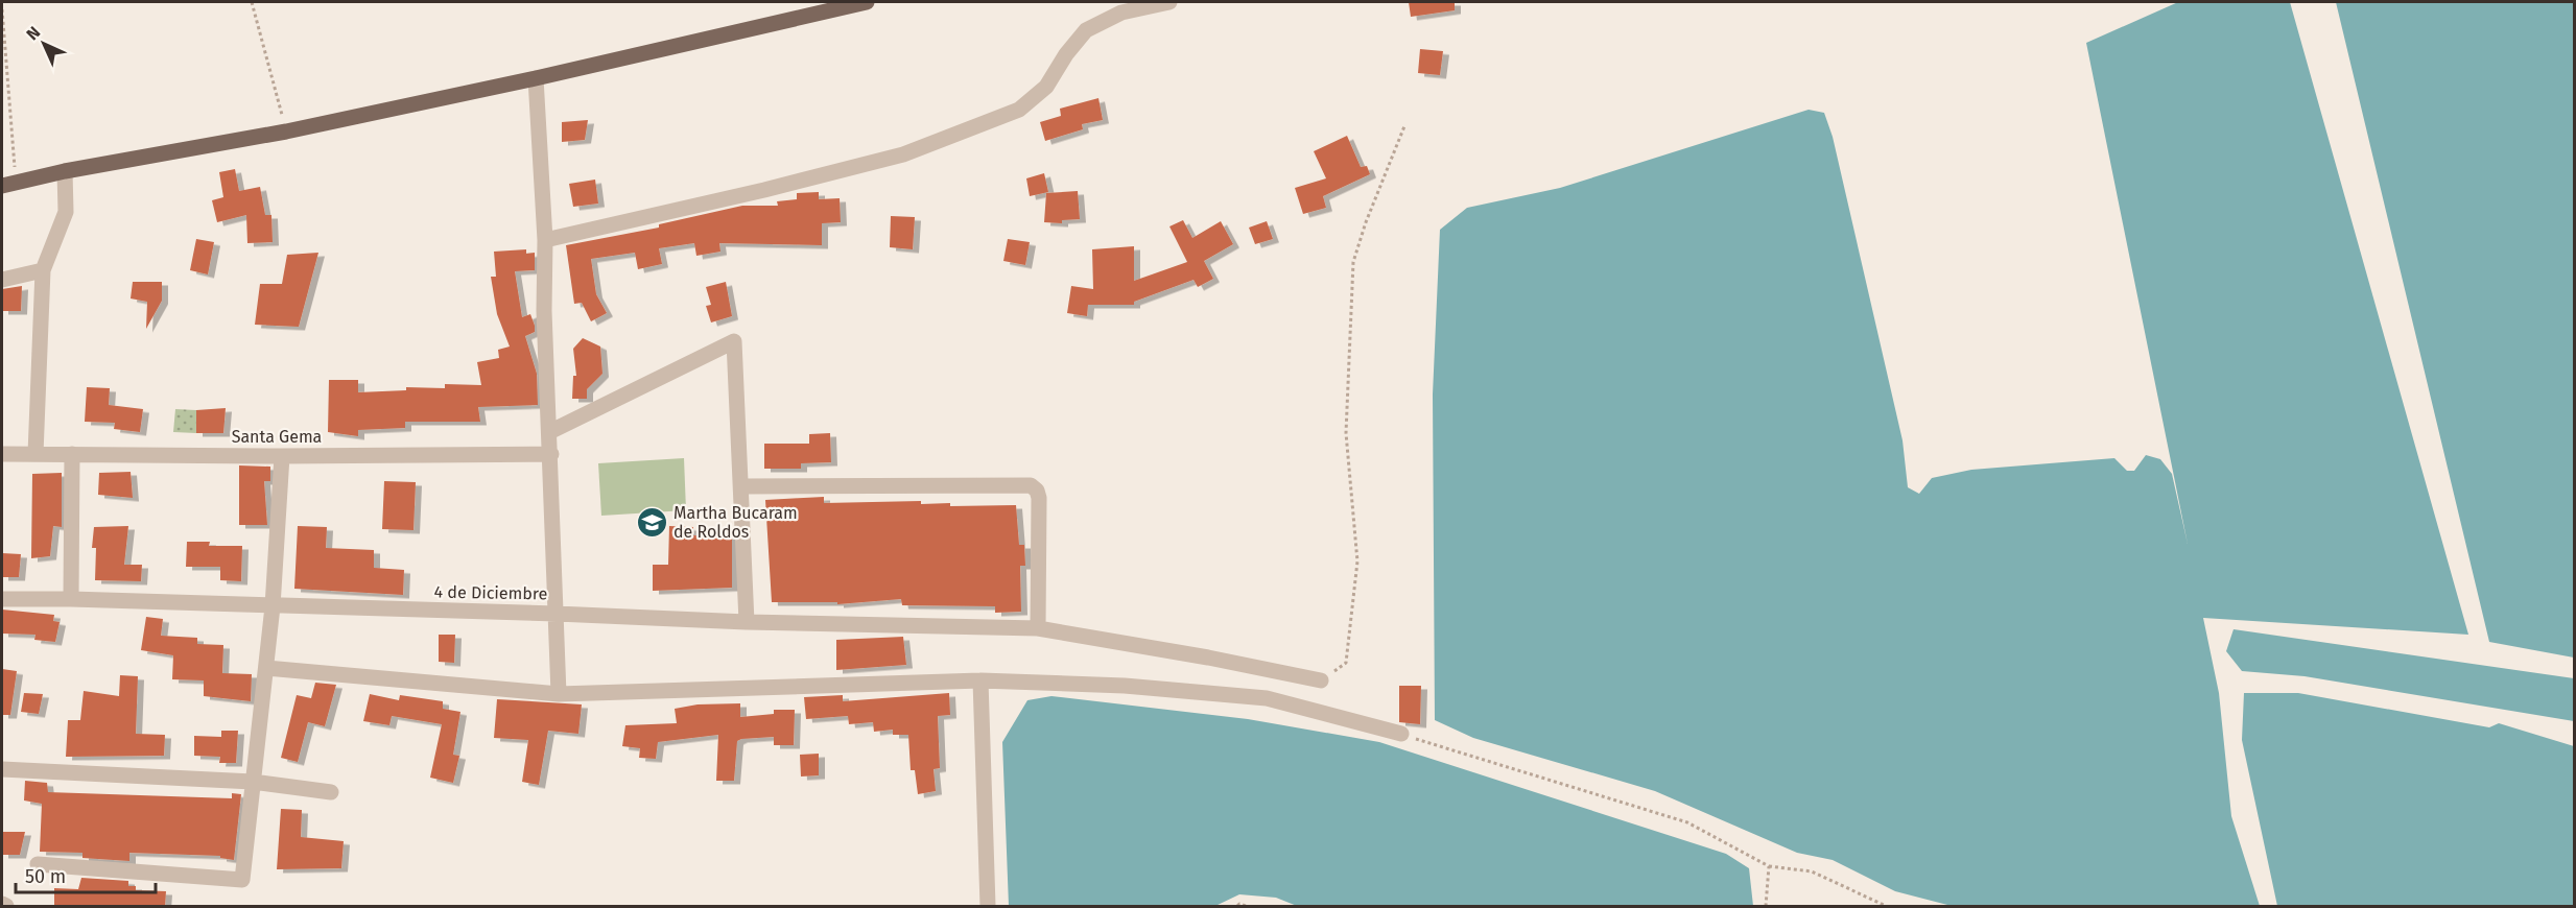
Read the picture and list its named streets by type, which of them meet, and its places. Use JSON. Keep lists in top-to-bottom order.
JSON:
{
  "streets": {
    "street": ["Santa Gema", "4 de Diciembre"]
  },
  "crossings": [
    ["Santa Gema", "4 de Diciembre"]
  ],
  "places": {
    "school or university": ["Martha Bucaram de Roldos"]
  },
  "scale_bar": "50 m",
  "north": "top left"
}
